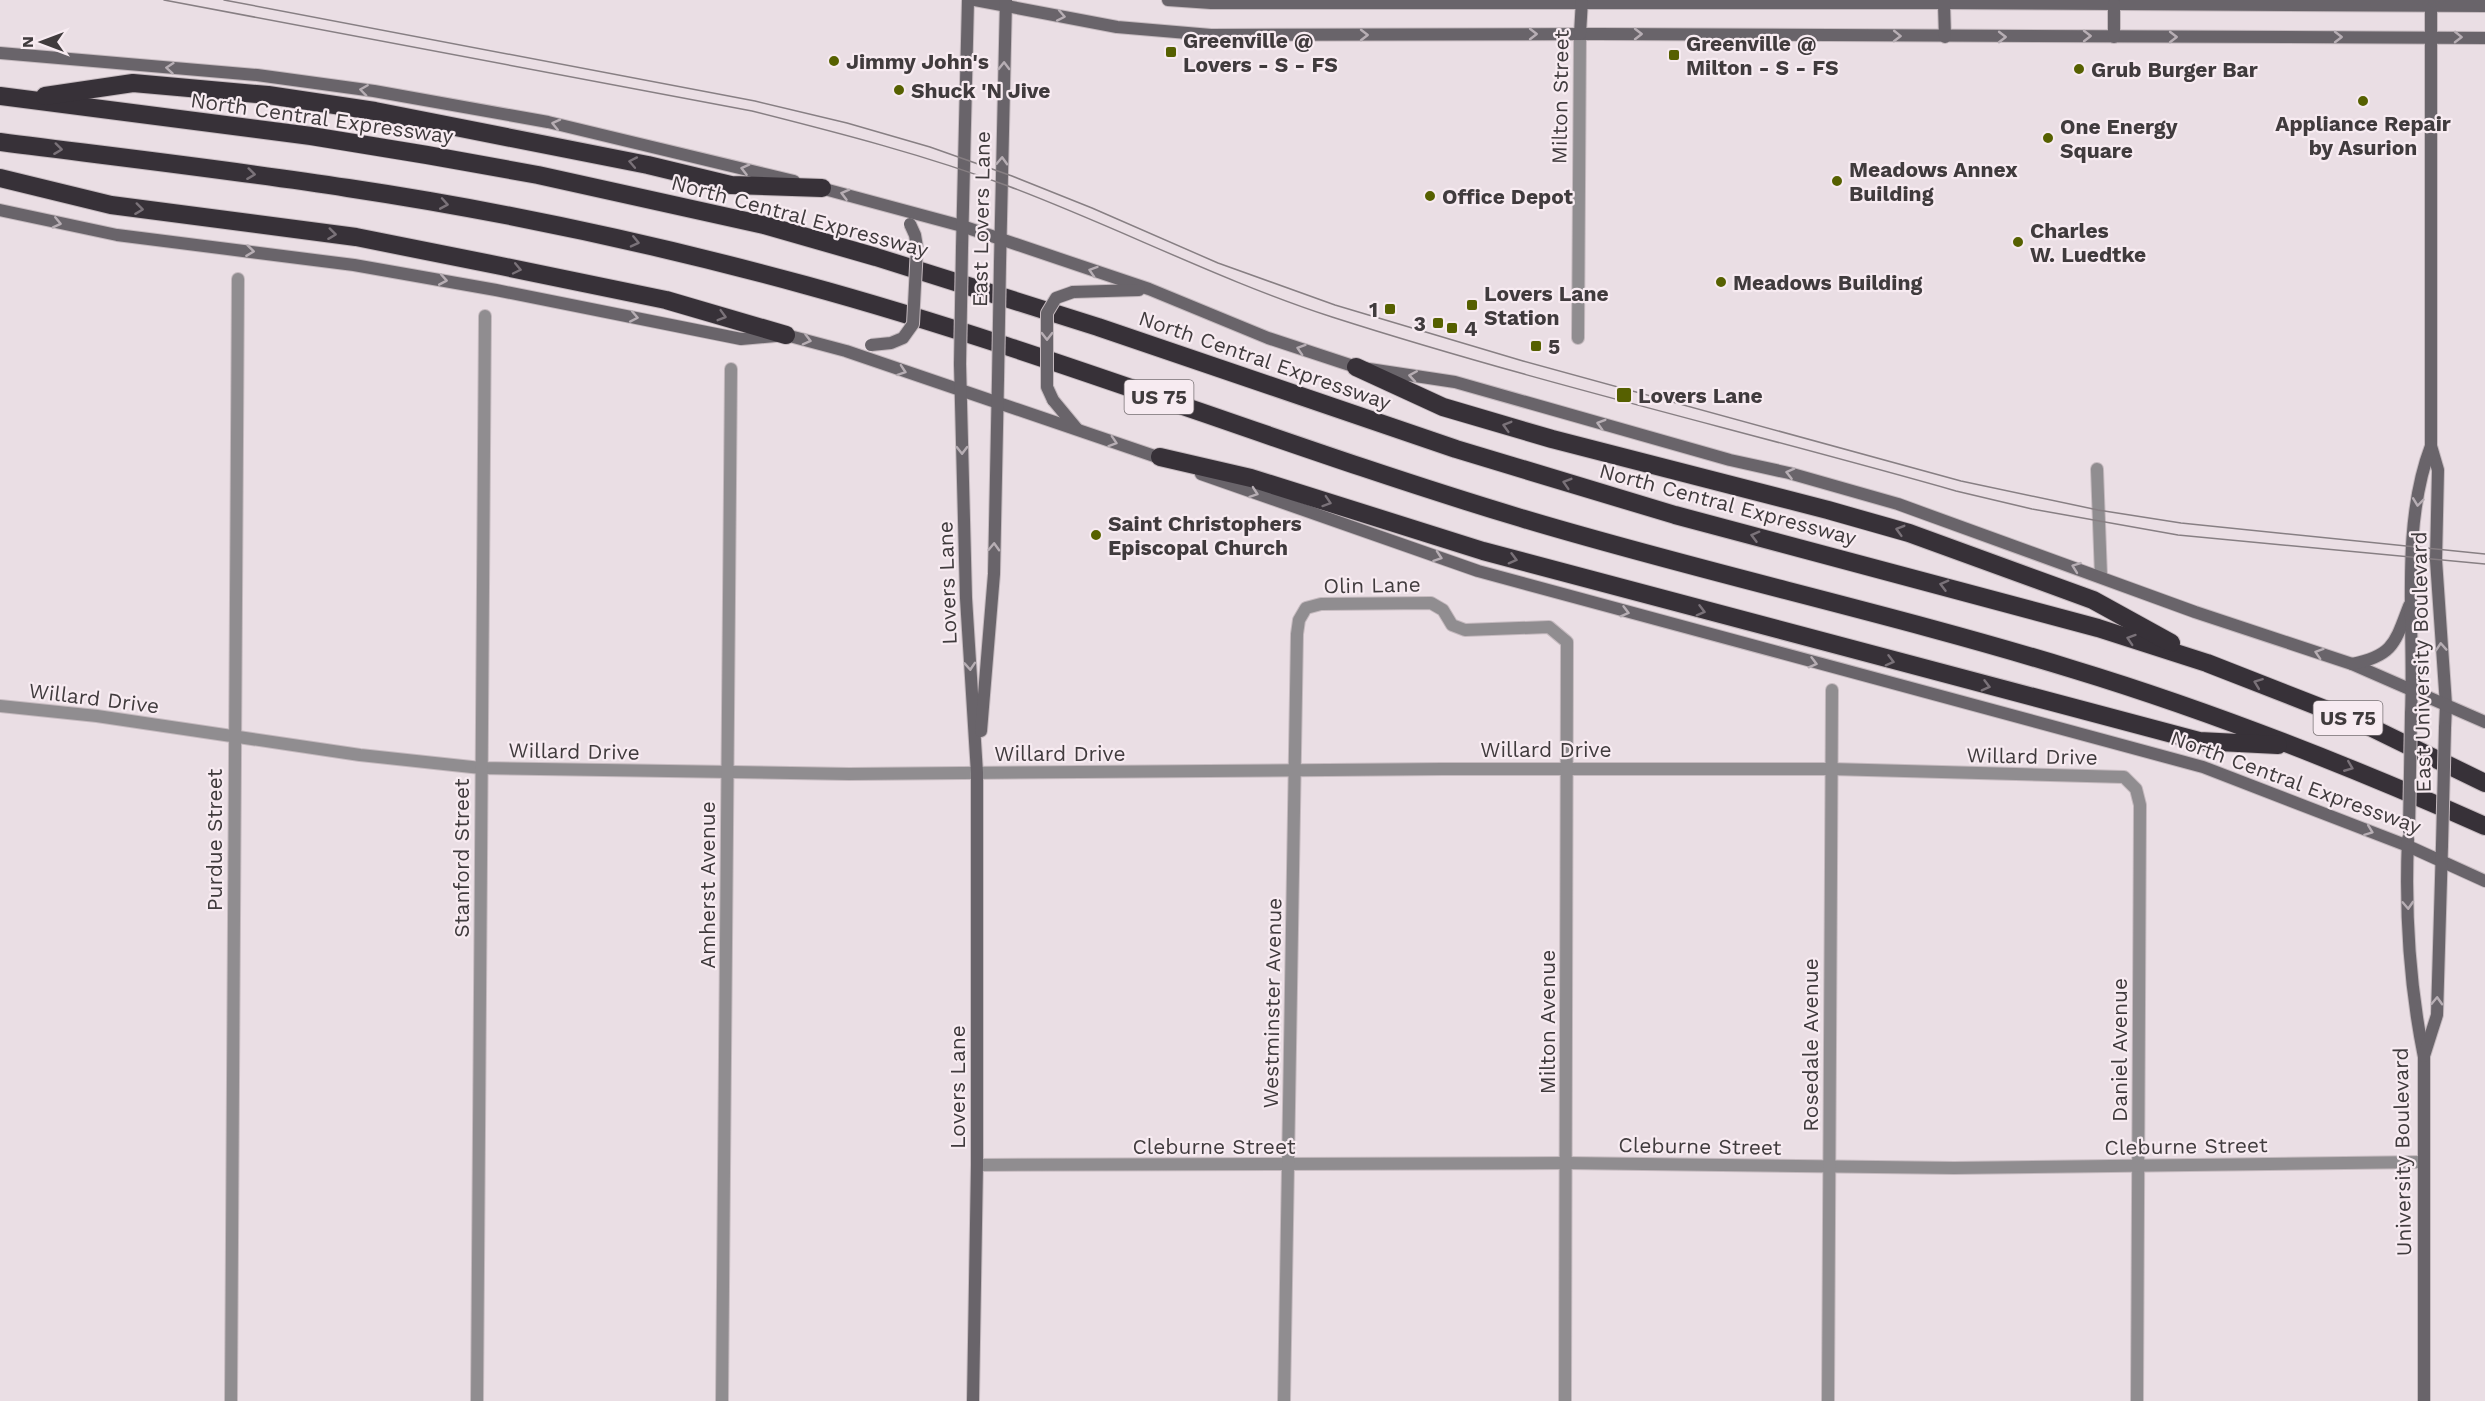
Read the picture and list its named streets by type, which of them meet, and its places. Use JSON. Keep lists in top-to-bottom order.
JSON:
{
  "streets": {
    "highway": ["North Central Expressway", "US 75"],
    "main road": [
      "Milton Street",
      "East Lovers Lane",
      "Lovers Lane",
      "East University Boulevard",
      "University Boulevard"
    ],
    "street": [
      "Olin Lane",
      "Willard Drive",
      "Purdue Street",
      "Stanford Street",
      "Amherst Avenue",
      "Westminster Avenue",
      "Milton Avenue",
      "Rosedale Avenue",
      "Daniel Avenue",
      "Cleburne Street"
    ]
  },
  "crossings": [
    ["North Central Expressway", "East Lovers Lane"],
    ["North Central Expressway", "Lovers Lane"],
    ["North Central Expressway", "East University Boulevard"],
    ["North Central Expressway", "University Boulevard"],
    ["East Lovers Lane", "Lovers Lane"],
    ["Lovers Lane", "Willard Drive"],
    ["Lovers Lane", "Cleburne Street"],
    ["Olin Lane", "Westminster Avenue"],
    ["Olin Lane", "Milton Avenue"],
    ["East University Boulevard", "University Boulevard"],
    ["Willard Drive", "Purdue Street"],
    ["Willard Drive", "Stanford Street"],
    ["Willard Drive", "Amherst Avenue"],
    ["Willard Drive", "Westminster Avenue"],
    ["Willard Drive", "Milton Avenue"],
    ["Willard Drive", "Rosedale Avenue"],
    ["Willard Drive", "Daniel Avenue"],
    ["Westminster Avenue", "Cleburne Street"],
    ["Milton Avenue", "Cleburne Street"],
    ["Rosedale Avenue", "Cleburne Street"],
    ["Daniel Avenue", "Cleburne Street"],
    ["Cleburne Street", "University Boulevard"]
  ],
  "one_way": ["University Boulevard"],
  "places": {
    "transit": [
      "Greenville @ Lovers - S - FS",
      "Greenville @ Milton - S - FS",
      "Lovers Lane Station",
      "1",
      "3",
      "4",
      "5",
      "Lovers Lane"
    ],
    "other": [
      "Jimmy John's",
      "Grub Burger Bar",
      "Shuck 'N Jive",
      "Appliance Repair by Asurion",
      "One Energy Square",
      "Meadows Annex Building",
      "Office Depot",
      "Charles W. Luedtke",
      "Meadows Building",
      "Saint Christophers Episcopal Church"
    ]
  },
  "north": "left"
}
